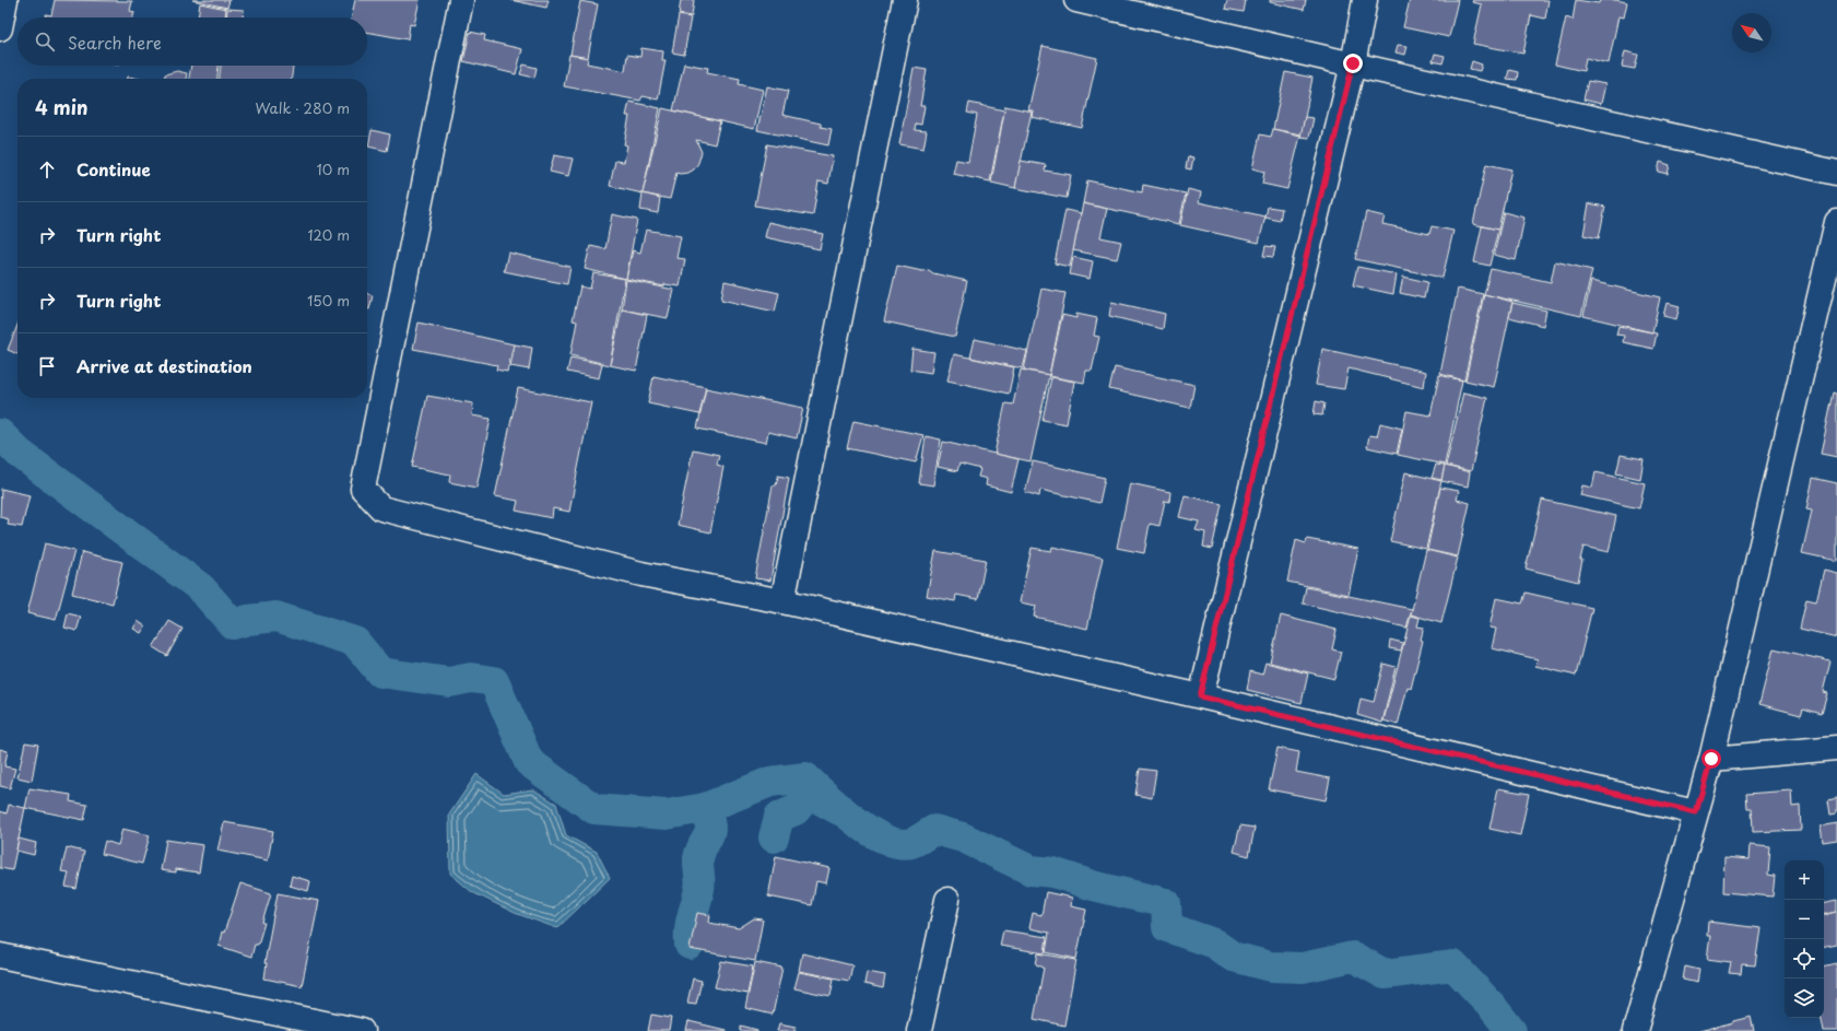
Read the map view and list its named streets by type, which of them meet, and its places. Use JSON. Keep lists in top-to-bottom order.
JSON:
{
  "north": "top left",
  "page": {
    "search": "Search here",
    "heading": ["4 min", "Walk · 280 m"],
    "list": [
      ["Continue", "10 m"],
      ["Turn right", "120 m"],
      ["Turn right", "150 m"],
      "Arrive at destination"
    ],
    "map_buttons": ["+", "−"]
  }
}
